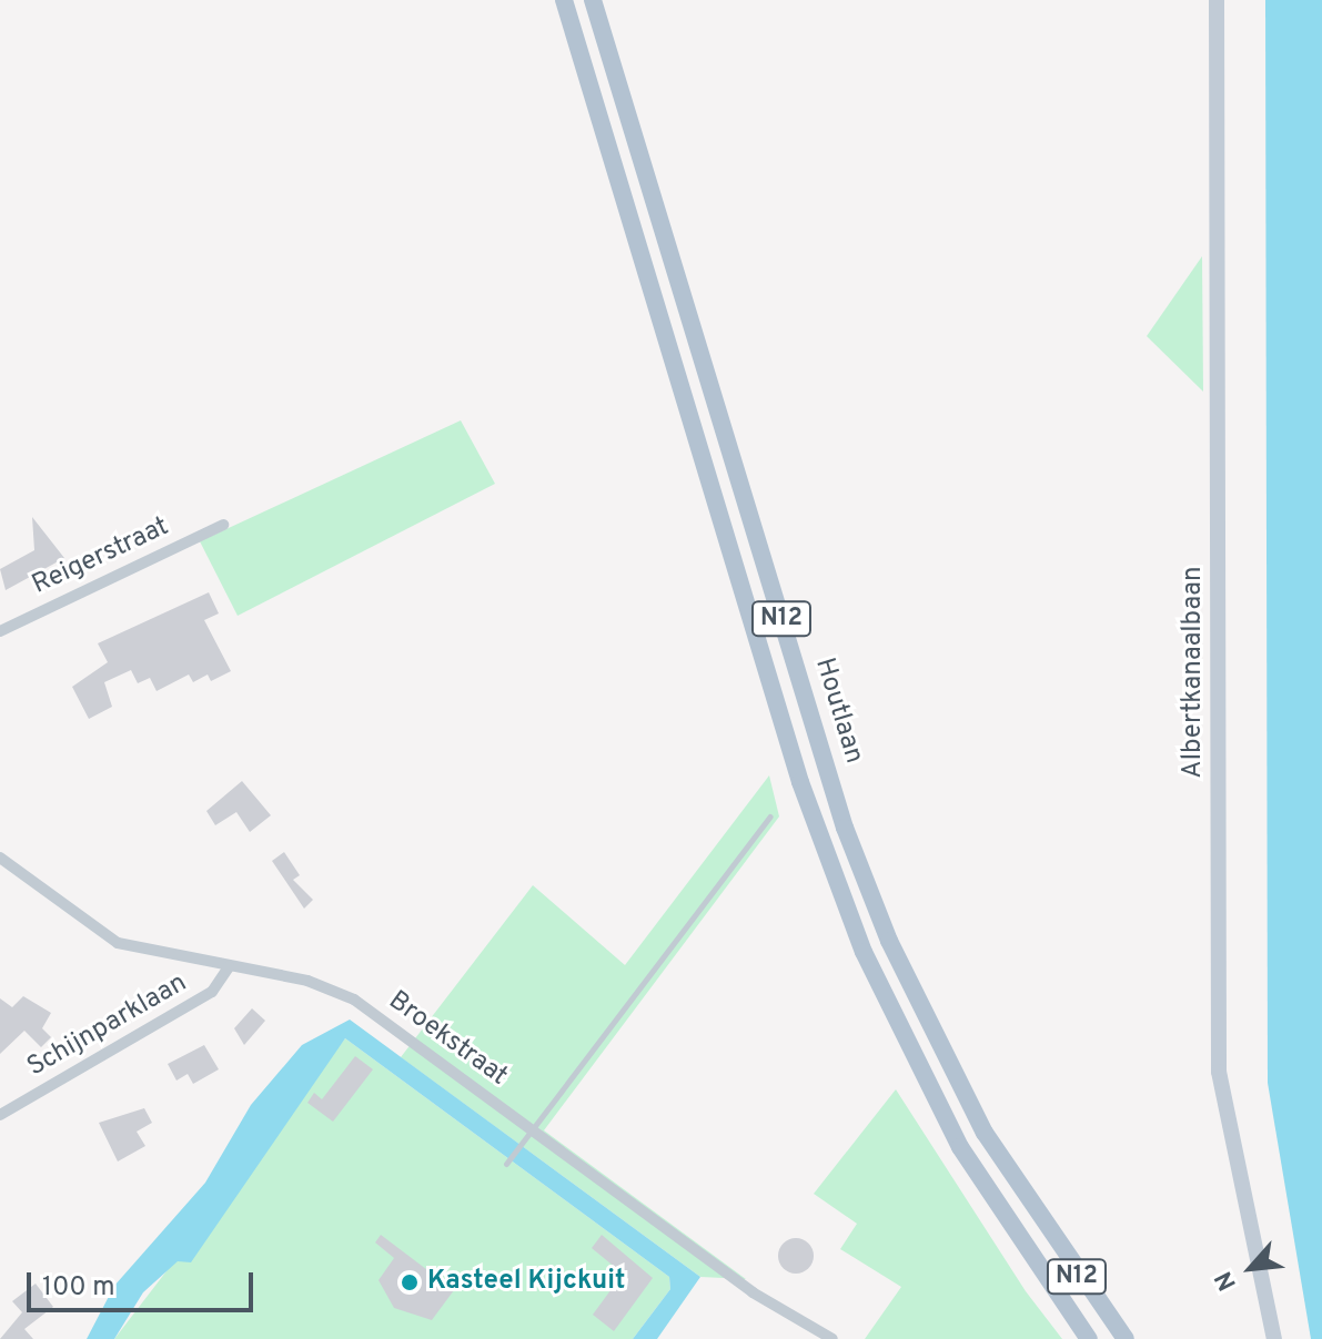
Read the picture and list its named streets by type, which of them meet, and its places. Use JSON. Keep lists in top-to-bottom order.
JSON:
{
  "streets": {
    "main road": ["N12", "Houtlaan"],
    "street": [
      "Reigerstraat",
      "Albertkanaalbaan",
      "Schijnparklaan",
      "Broekstraat"
    ]
  },
  "crossings": [
    ["Schijnparklaan", "Broekstraat"]
  ],
  "places": ["Kasteel Kijckuit"],
  "scale_bar": "100 m",
  "north": "bottom left"
}
